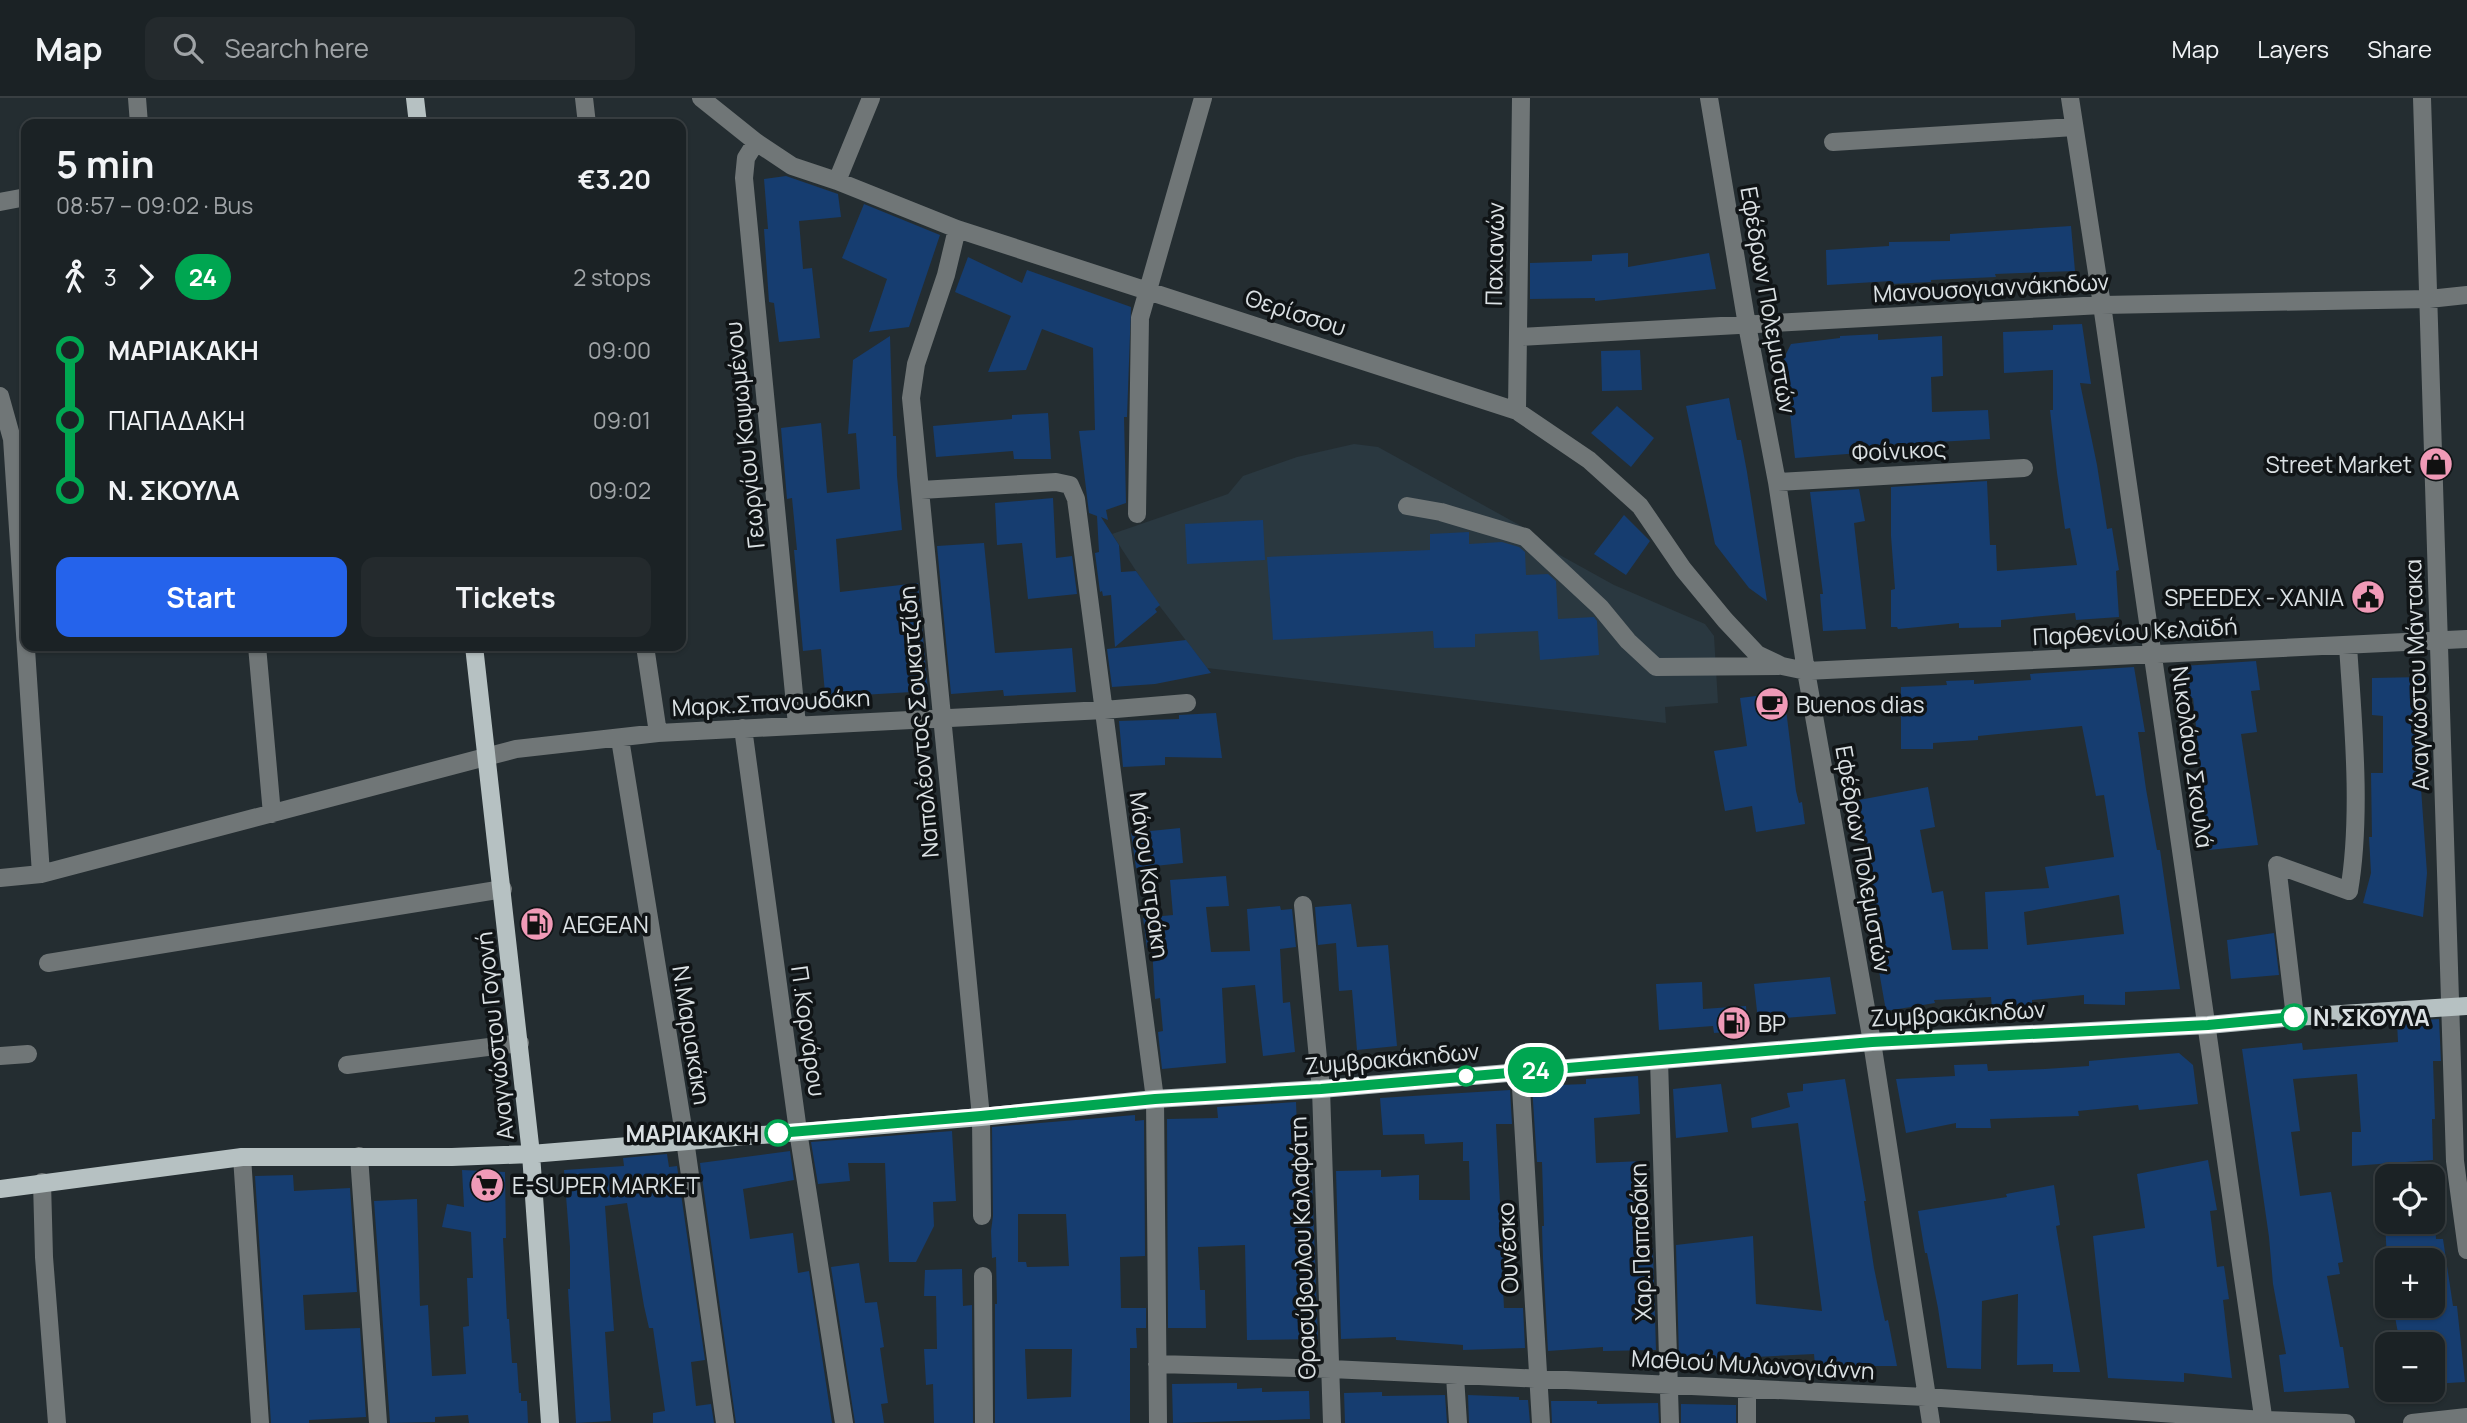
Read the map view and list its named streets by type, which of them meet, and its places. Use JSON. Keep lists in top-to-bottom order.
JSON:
{
  "streets": {
    "main road": ["Ζυμβρακάκηδων", "Αναγνώστου Γογονή"],
    "street": [
      "Παχιανών",
      "Μανουσογιαννάκηδων",
      "Εφέδρων Πολεμιστών",
      "Θερίσσου",
      "Γεωργίου Καψωμένου",
      "Φοίνικος",
      "Παρθενίου Κελαϊδή",
      "Αναγνώστου Μάντακα",
      "Μαρκ.Σπανουδάκη",
      "Ναπολέοντος Σουκατζίδη",
      "Νικολάου Σκουλά",
      "Μάνου Κατράκη",
      "Π .Κορνάρου",
      "Ν.Μαριακάκη",
      "Χαρ.Παπαδάκη",
      "Θρασύβουλου Καλαφάτη",
      "Ουνέσκο",
      "Μαθιού Μυλωνογιάννη"
    ]
  },
  "crossings": [
    ["Παχιανών", "Μανουσογιαννάκηδων"],
    ["Παχιανών", "Θερίσσου"],
    ["Μανουσογιαννάκηδων", "Εφέδρων Πολεμιστών"],
    ["Μανουσογιαννάκηδων", "Αναγνώστου Μάντακα"],
    ["Μανουσογιαννάκηδων", "Νικολάου Σκουλά"],
    ["Εφέδρων Πολεμιστών", "Θερίσσου"],
    ["Εφέδρων Πολεμιστών", "Φοίνικος"],
    ["Εφέδρων Πολεμιστών", "Παρθενίου Κελαϊδή"],
    ["Εφέδρων Πολεμιστών", "Ζυμβρακάκηδων"],
    ["Εφέδρων Πολεμιστών", "Μαθιού Μυλωνογιάννη"],
    ["Θερίσσου", "Γεωργίου Καψωμένου"],
    ["Θερίσσου", "Παρθενίου Κελαϊδή"],
    ["Θερίσσου", "Ναπολέοντος Σουκατζίδη"],
    ["Γεωργίου Καψωμένου", "Μαρκ.Σπανουδάκη"],
    ["Παρθενίου Κελαϊδή", "Αναγνώστου Μάντακα"],
    ["Παρθενίου Κελαϊδή", "Νικολάου Σκουλά"],
    ["Αναγνώστου Μάντακα", "Ζυμβρακάκηδων"],
    ["Μαρκ.Σπανουδάκη", "Ναπολέοντος Σουκατζίδη"],
    ["Μαρκ.Σπανουδάκη", "Μάνου Κατράκη"],
    ["Μαρκ.Σπανουδάκη", "Π .Κορνάρου"],
    ["Μαρκ.Σπανουδάκη", "Ν.Μαριακάκη"],
    ["Μαρκ.Σπανουδάκη", "Αναγνώστου Γογονή"],
    ["Ναπολέοντος Σουκατζίδη", "Μάνου Κατράκη"],
    ["Ναπολέοντος Σουκατζίδη", "Ζυμβρακάκηδων"],
    ["Νικολάου Σκουλά", "Ζυμβρακάκηδων"],
    ["Νικολάου Σκουλά", "Μαθιού Μυλωνογιάννη"],
    ["Μάνου Κατράκη", "Ζυμβρακάκηδων"],
    ["Μάνου Κατράκη", "Μαθιού Μυλωνογιάννη"],
    ["Ζυμβρακάκηδων", "Π .Κορνάρου"],
    ["Ζυμβρακάκηδων", "Ν.Μαριακάκη"],
    ["Ζυμβρακάκηδων", "Αναγνώστου Γογονή"],
    ["Ζυμβρακάκηδων", "Χαρ.Παπαδάκη"],
    ["Ζυμβρακάκηδων", "Θρασύβουλου Καλαφάτη"],
    ["Ζυμβρακάκηδων", "Ουνέσκο"],
    ["Χαρ.Παπαδάκη", "Μαθιού Μυλωνογιάννη"],
    ["Θρασύβουλου Καλαφάτη", "Μαθιού Μυλωνογιάννη"],
    ["Ουνέσκο", "Μαθιού Μυλωνογιάννη"]
  ],
  "places": {
    "shop": ["Street Market"],
    "public building": ["SPEEDEX - ΧΑΝΙΑ"],
    "cafe": ["Buenos dias"],
    "fuel station": ["AEGEAN", "BP"],
    "other": ["Ν. ΣΚΟΥΛΑ", "ΜΑΡΙΑΚΑΚΗ"],
    "supermarket": ["E-SUPER MARKET"]
  },
  "lines": ["bus line 24"],
  "page": {
    "header": "Map",
    "search": "Search here",
    "nav": ["Map", "Layers", "Share"],
    "on_map": "24",
    "heading": ["5 min", "08:57 – 09:02 · Bus", "€3.20"],
    "legs": ["3", "24", "2 stops"],
    "list": [
      {
        "name": "ΜΑΡΙΑΚΑΚΗ",
        "value": "09:00"
      },
      {
        "name": "ΠΑΠΑΔΑΚΗ",
        "value": "09:01"
      },
      {
        "name": "Ν. ΣΚΟΥΛΑ",
        "value": "09:02"
      }
    ],
    "buttons": ["Start", "Tickets"],
    "map_buttons": ["+", "−"]
  }
}
